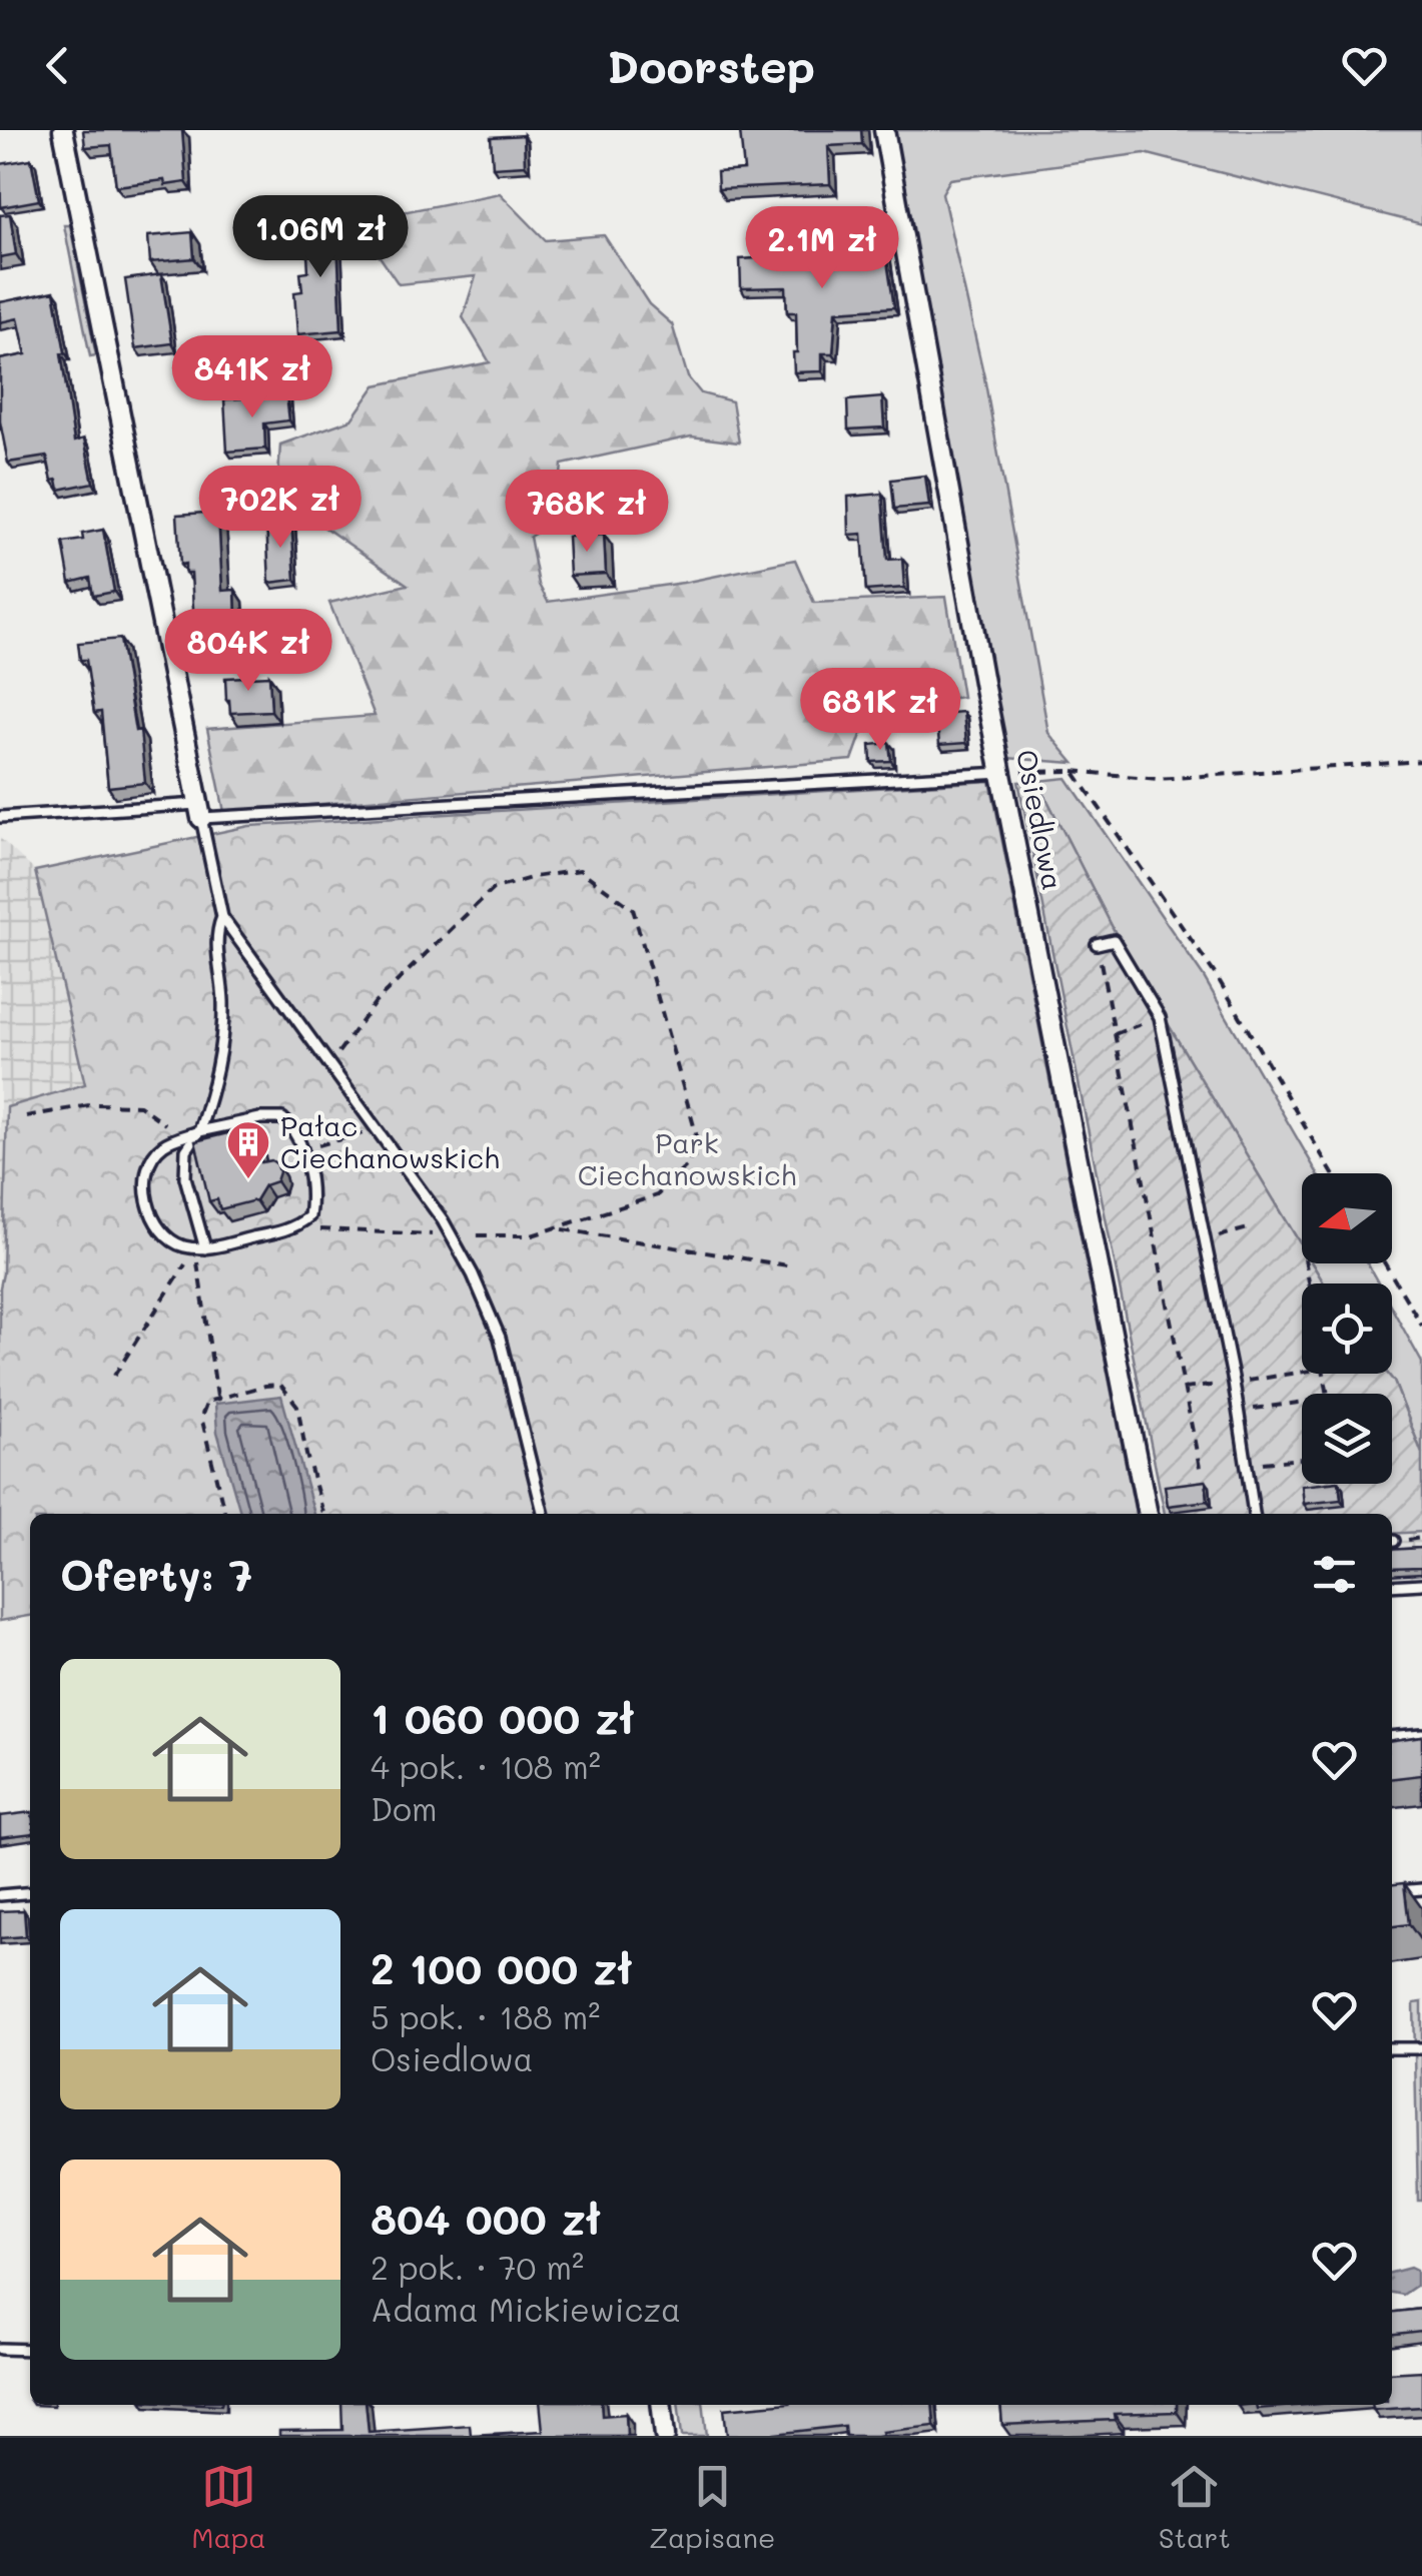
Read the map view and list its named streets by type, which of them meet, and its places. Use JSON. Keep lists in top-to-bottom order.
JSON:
{
  "streets": {
    "street": ["Osiedlowa"]
  },
  "parks": ["Park Ciechanowskich"],
  "places": {
    "building": ["Pałac Ciechanowskich"]
  },
  "north": "left",
  "page": {
    "header": "Doorstep",
    "price": [
      "1.06M zł",
      "2.1M zł",
      "841K zł",
      "702K zł",
      "768K zł",
      "804K zł",
      "681K zł"
    ],
    "heading": "Oferty: 7",
    "list": [
      {
        "name": "1 060 000 zł",
        "note": "4 pok. · 108 m² · Dom"
      },
      {
        "name": "2 100 000 zł",
        "note": "5 pok. · 188 m² · Osiedlowa"
      },
      {
        "name": "804 000 zł",
        "note": "2 pok. · 70 m² · Adama Mickiewicza"
      }
    ],
    "tabs": ["Mapa", "Zapisane", "Start"]
  }
}
